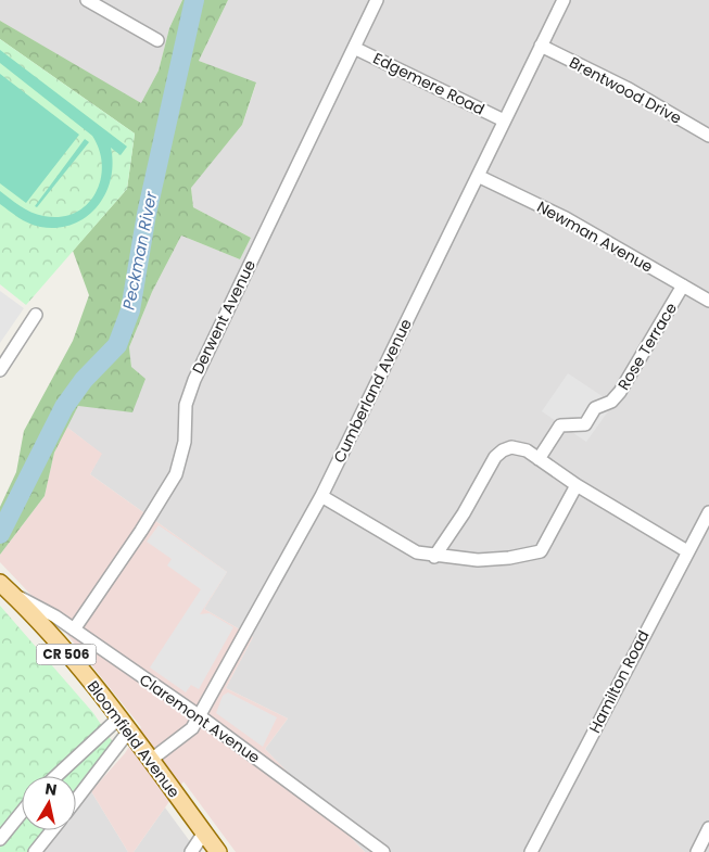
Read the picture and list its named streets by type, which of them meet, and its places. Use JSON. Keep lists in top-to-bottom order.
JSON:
{
  "streets": {
    "main road": ["CR 506", "Bloomfield Avenue"],
    "street": [
      "Edgemere Road",
      "Brentwood Drive",
      "Newman Avenue",
      "Derwent Avenue",
      "Rose Terrace",
      "Cumberland Avenue",
      "Hamilton Road",
      "Claremont Avenue"
    ]
  },
  "crossings": [
    ["Edgemere Road", "Derwent Avenue"],
    ["Edgemere Road", "Cumberland Avenue"],
    ["Brentwood Drive", "Cumberland Avenue"],
    ["Newman Avenue", "Rose Terrace"],
    ["Newman Avenue", "Cumberland Avenue"],
    ["Derwent Avenue", "Claremont Avenue"],
    ["Cumberland Avenue", "Claremont Avenue"],
    ["Cumberland Avenue", "Bloomfield Avenue"],
    ["Claremont Avenue", "Bloomfield Avenue"]
  ],
  "water": ["Peckman River"],
  "north": "top"
}
